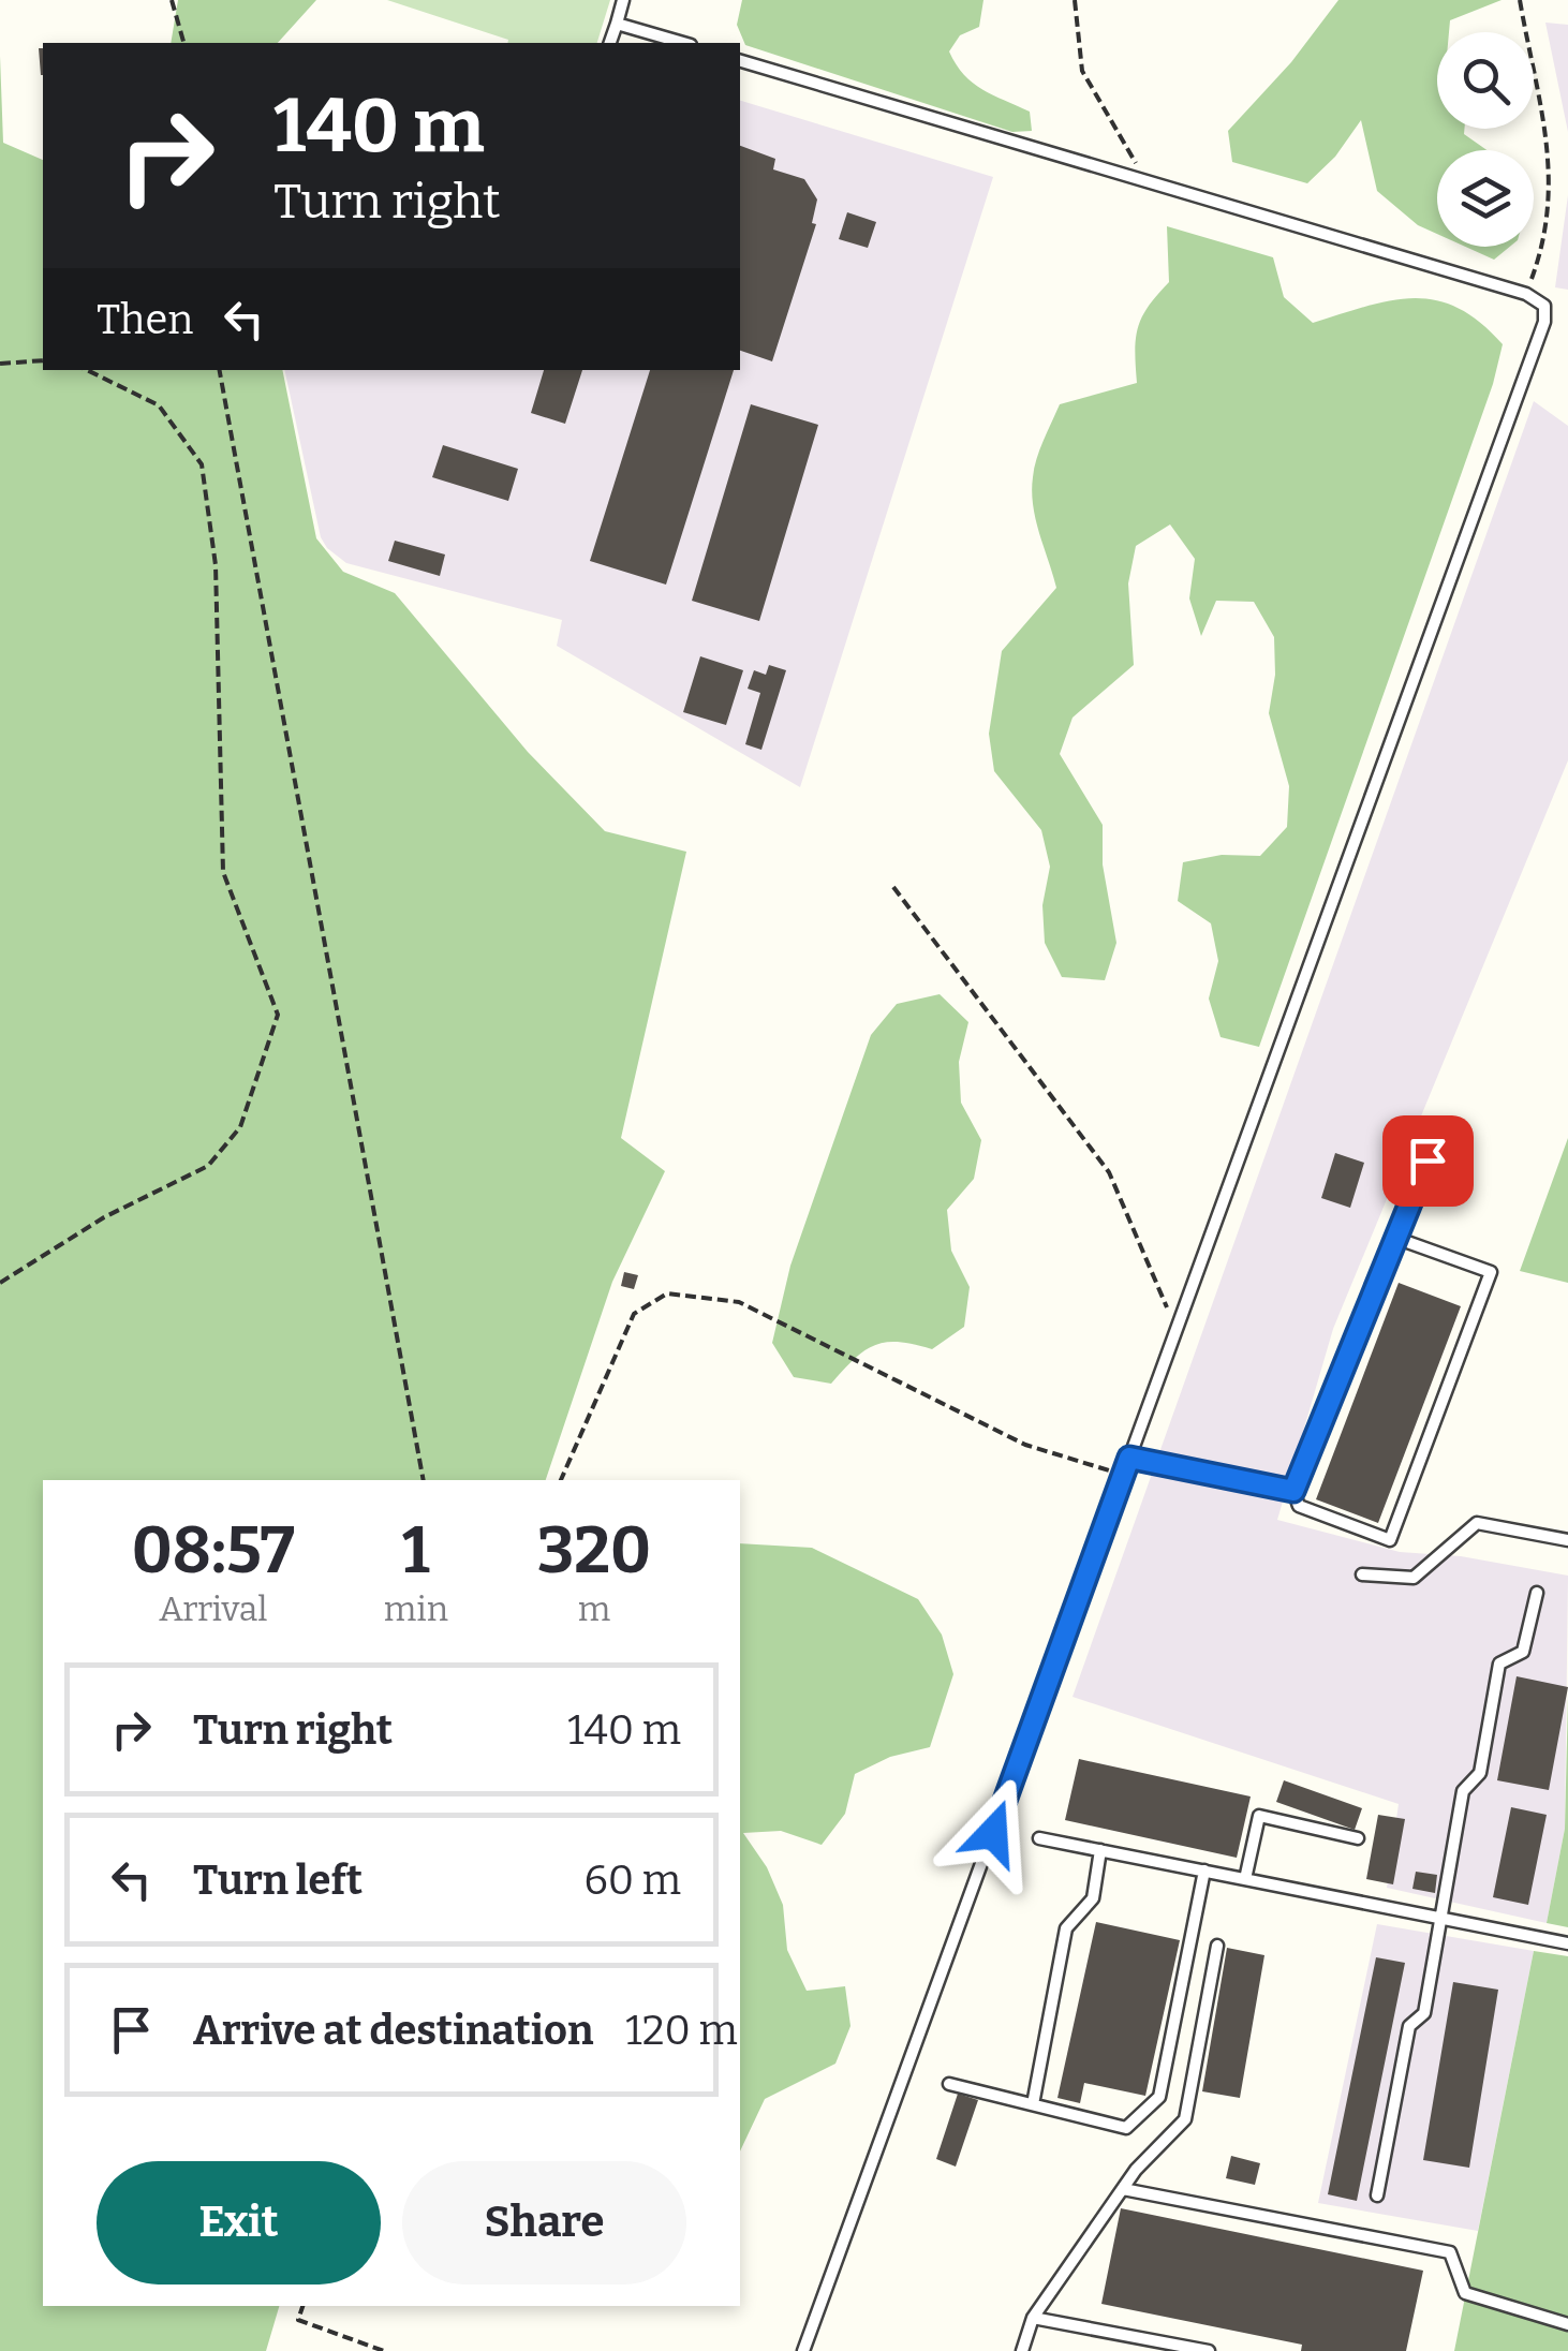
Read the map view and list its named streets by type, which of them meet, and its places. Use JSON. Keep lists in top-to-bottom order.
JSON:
{
  "page": {
    "turn": ["140 m", "Turn right"],
    "then": "Then",
    "eta": [
      "08:57",
      "Arrival",
      "1",
      "min",
      "320",
      "m"
    ],
    "list": [
      {
        "name": "Turn right",
        "value": "140 m"
      },
      {
        "name": "Turn left",
        "value": "60 m"
      },
      {
        "name": "Arrive at destination",
        "value": "120 m"
      }
    ],
    "buttons": ["Exit", "Share"]
  }
}
